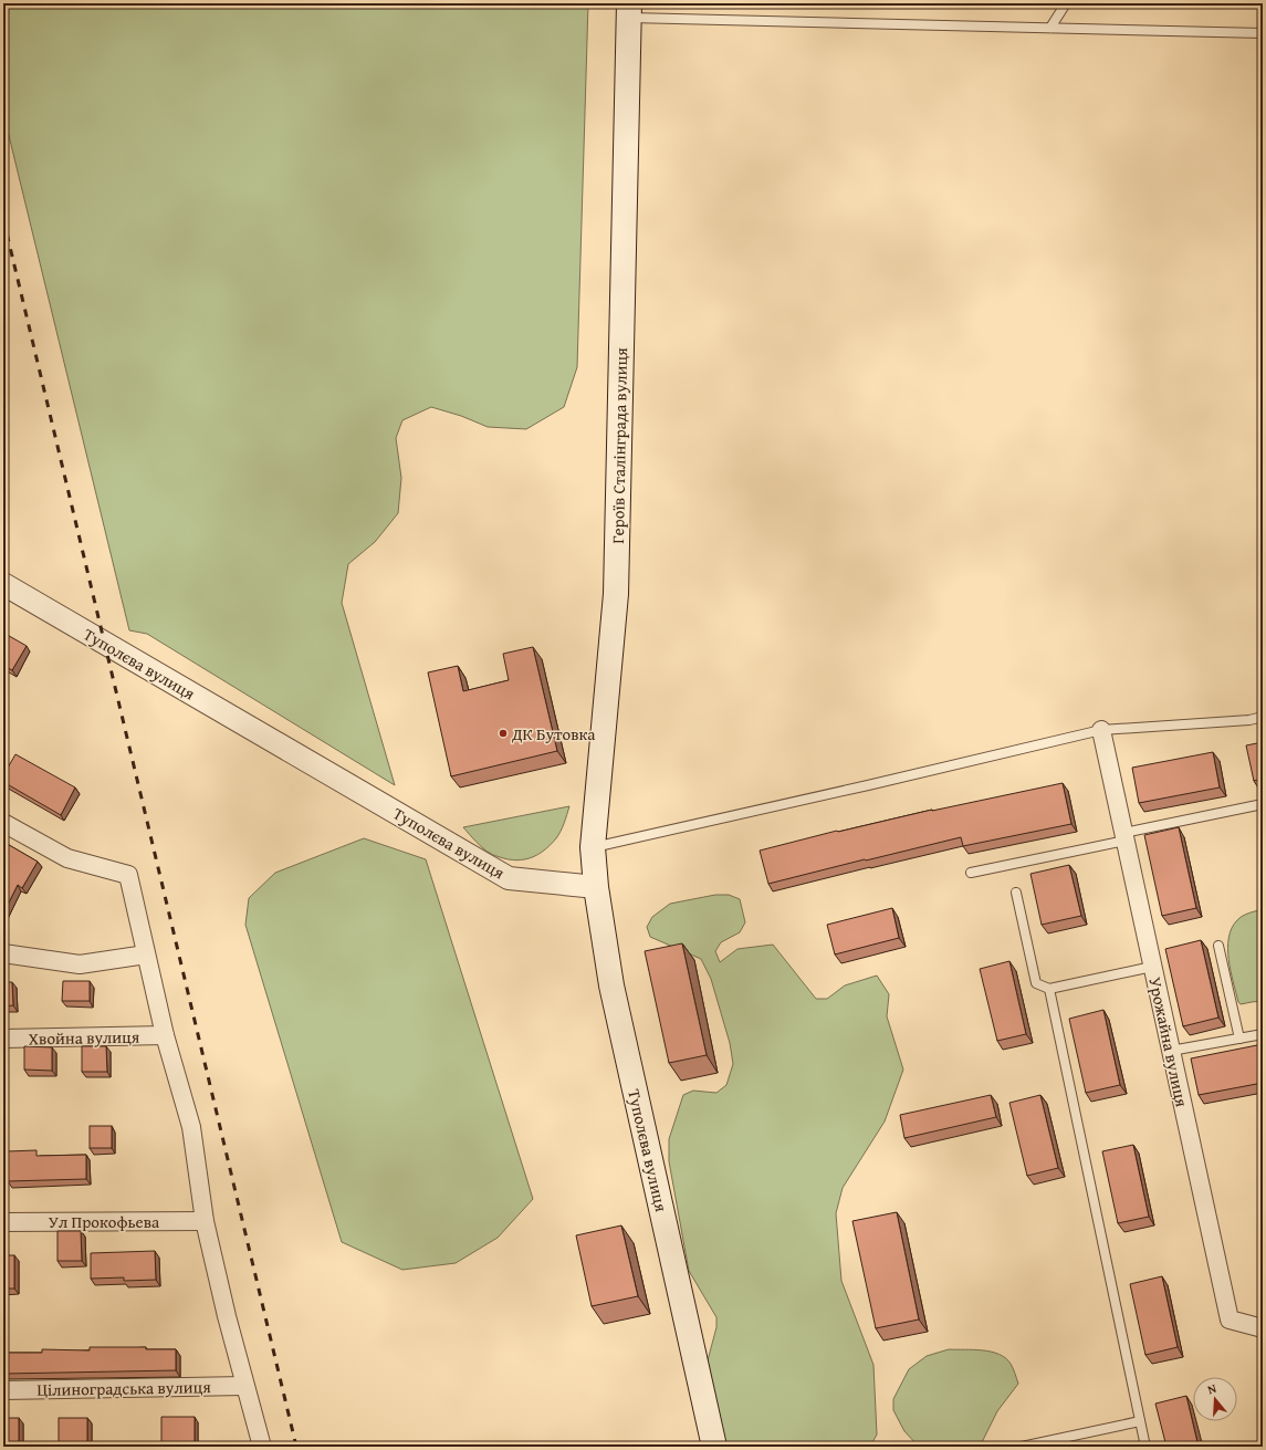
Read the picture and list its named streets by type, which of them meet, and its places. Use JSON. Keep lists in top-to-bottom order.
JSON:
{
  "streets": {
    "main road": ["Героїв Сталінграда вулиця", "Туполєва вулиця"],
    "street": [
      "Хвойна вулиця",
      "Урожайна вулиця",
      "Ул Прокофьева",
      "Цілиноградська вулиця"
    ]
  },
  "crossings": [
    ["Героїв Сталінграда вулиця", "Туполєва вулиця"]
  ],
  "places": ["ДК Бутовка"],
  "north": "top"
}
